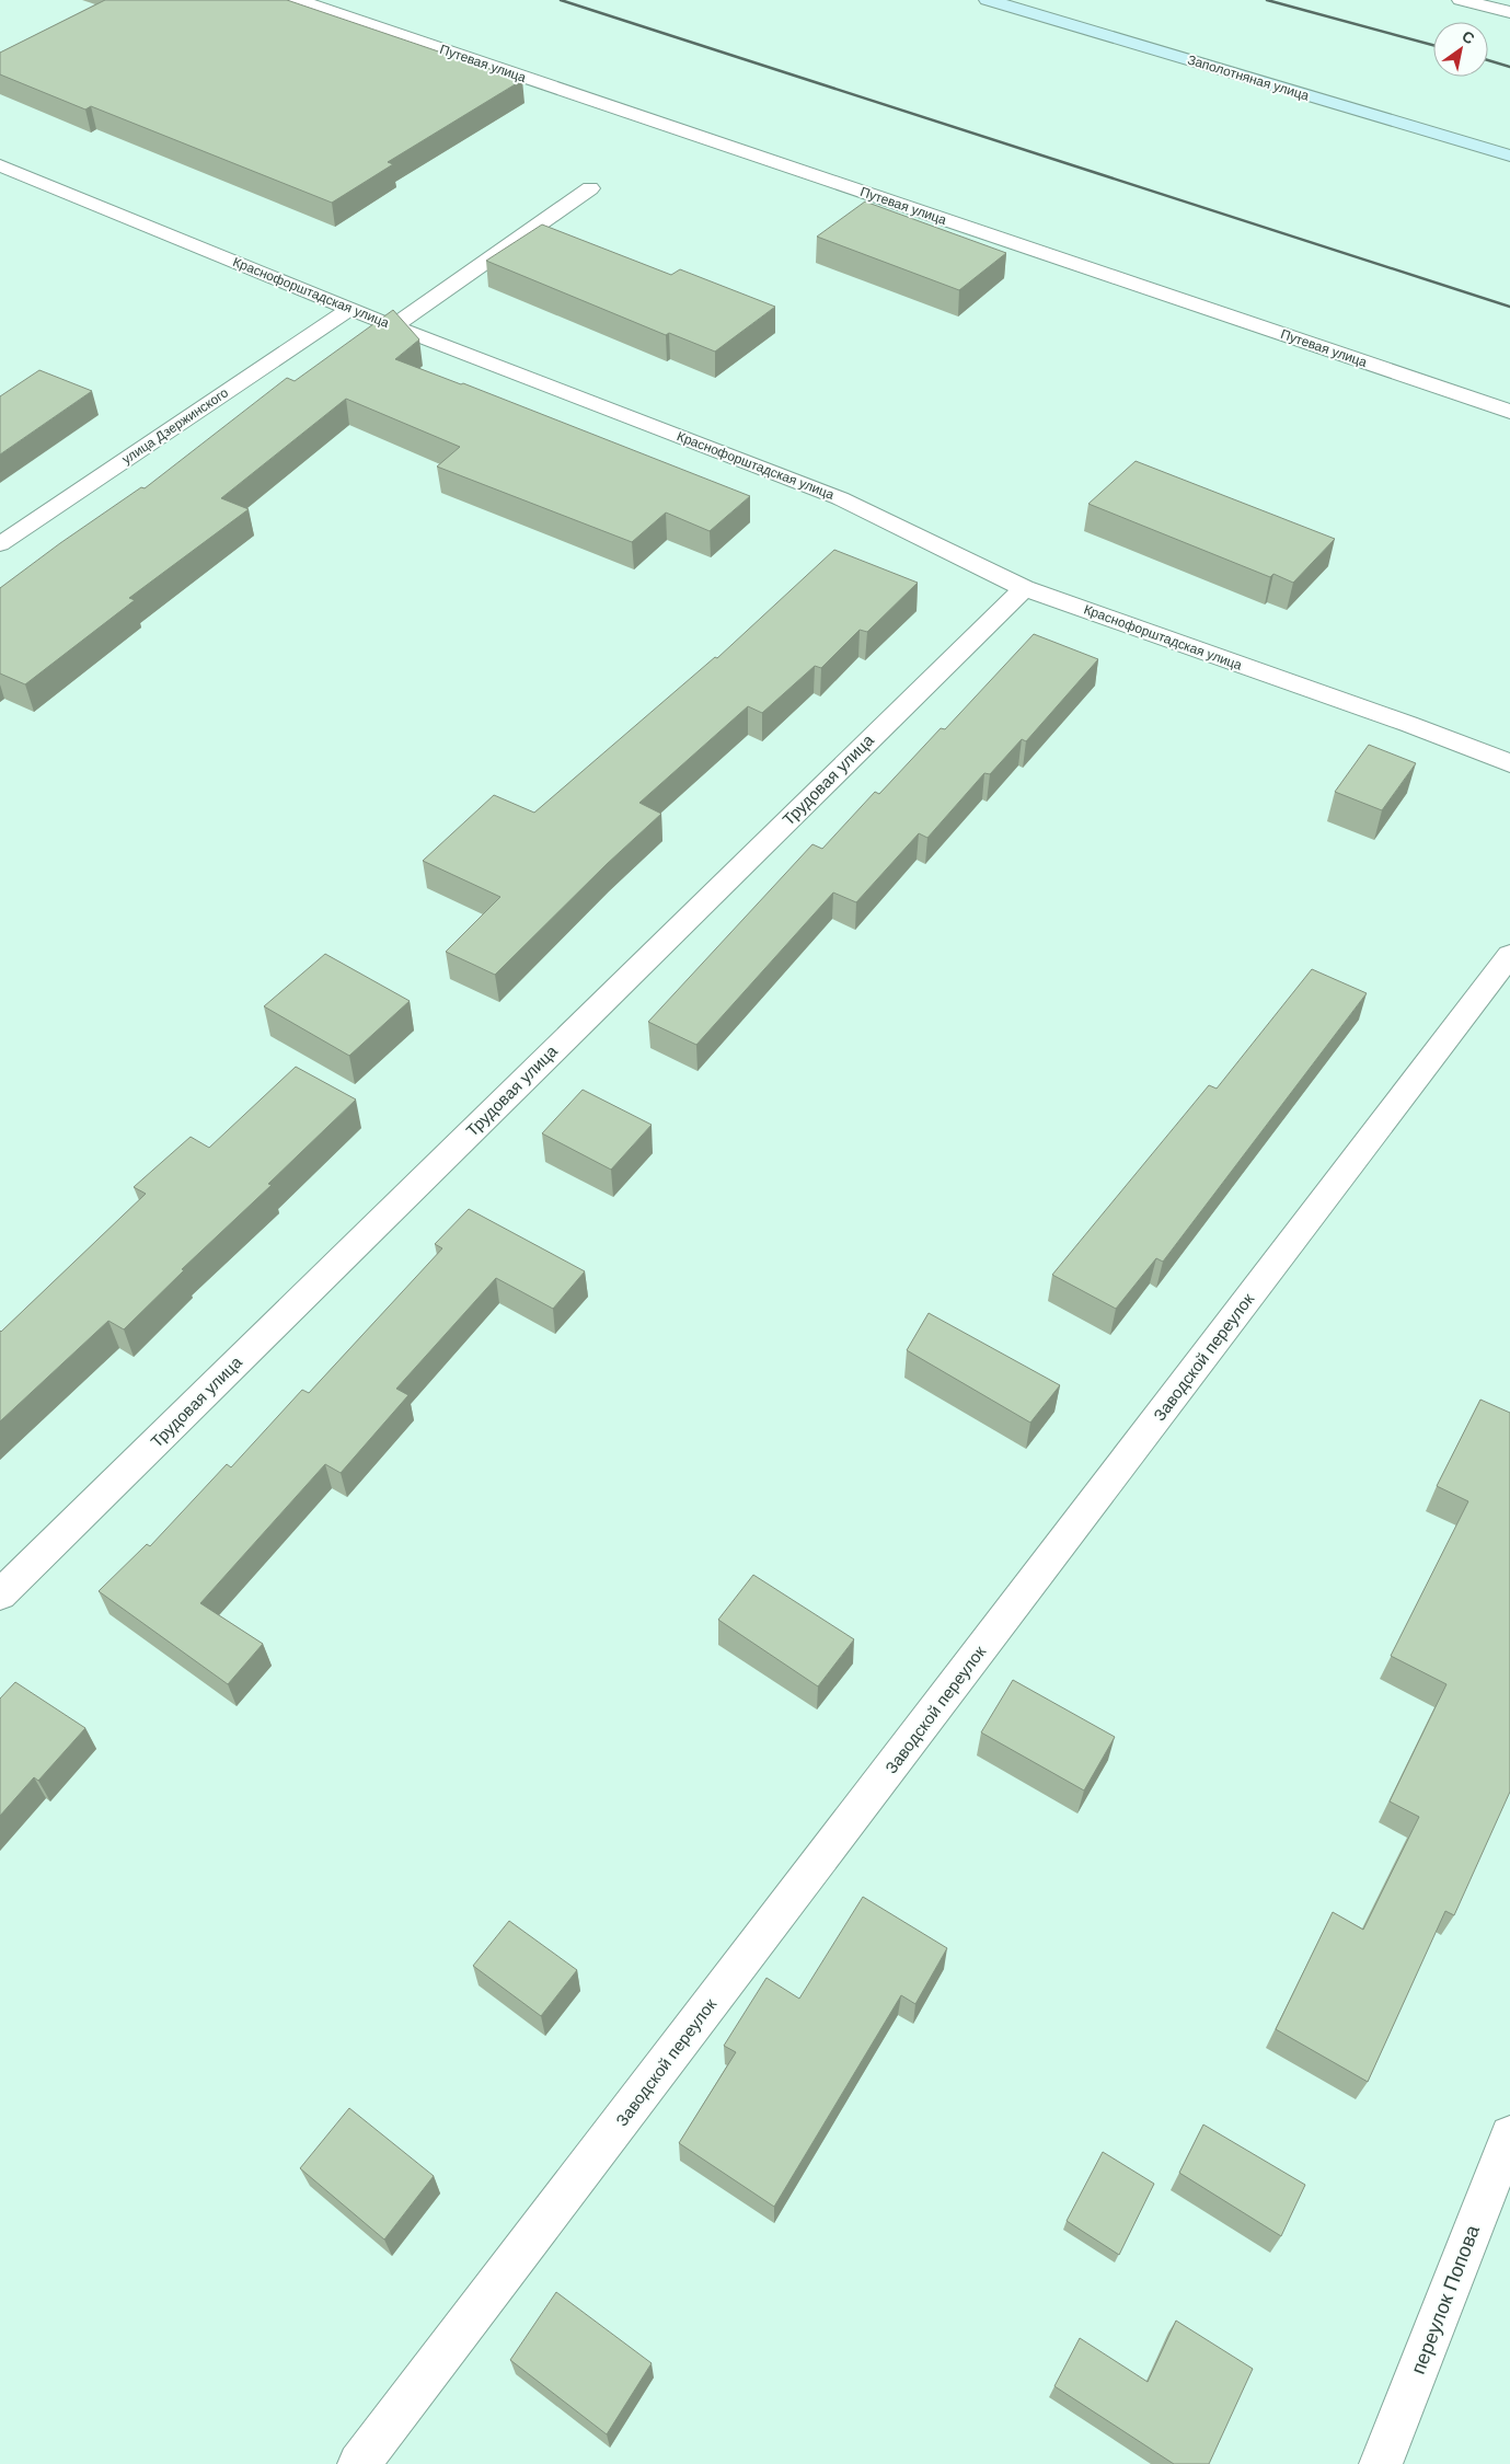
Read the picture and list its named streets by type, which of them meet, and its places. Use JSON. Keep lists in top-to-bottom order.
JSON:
{
  "streets": {
    "main road": ["Заполотняная улица"],
    "street": [
      "Путевая улица",
      "Краснофорштадская улица",
      "улица Дзержинского",
      "Трудовая улица",
      "Заводской переулок",
      "переулок Попова"
    ]
  },
  "crossings": [
    ["Краснофорштадская улица", "улица Дзержинского"],
    ["Краснофорштадская улица", "Трудовая улица"]
  ],
  "north": "top right"
}
